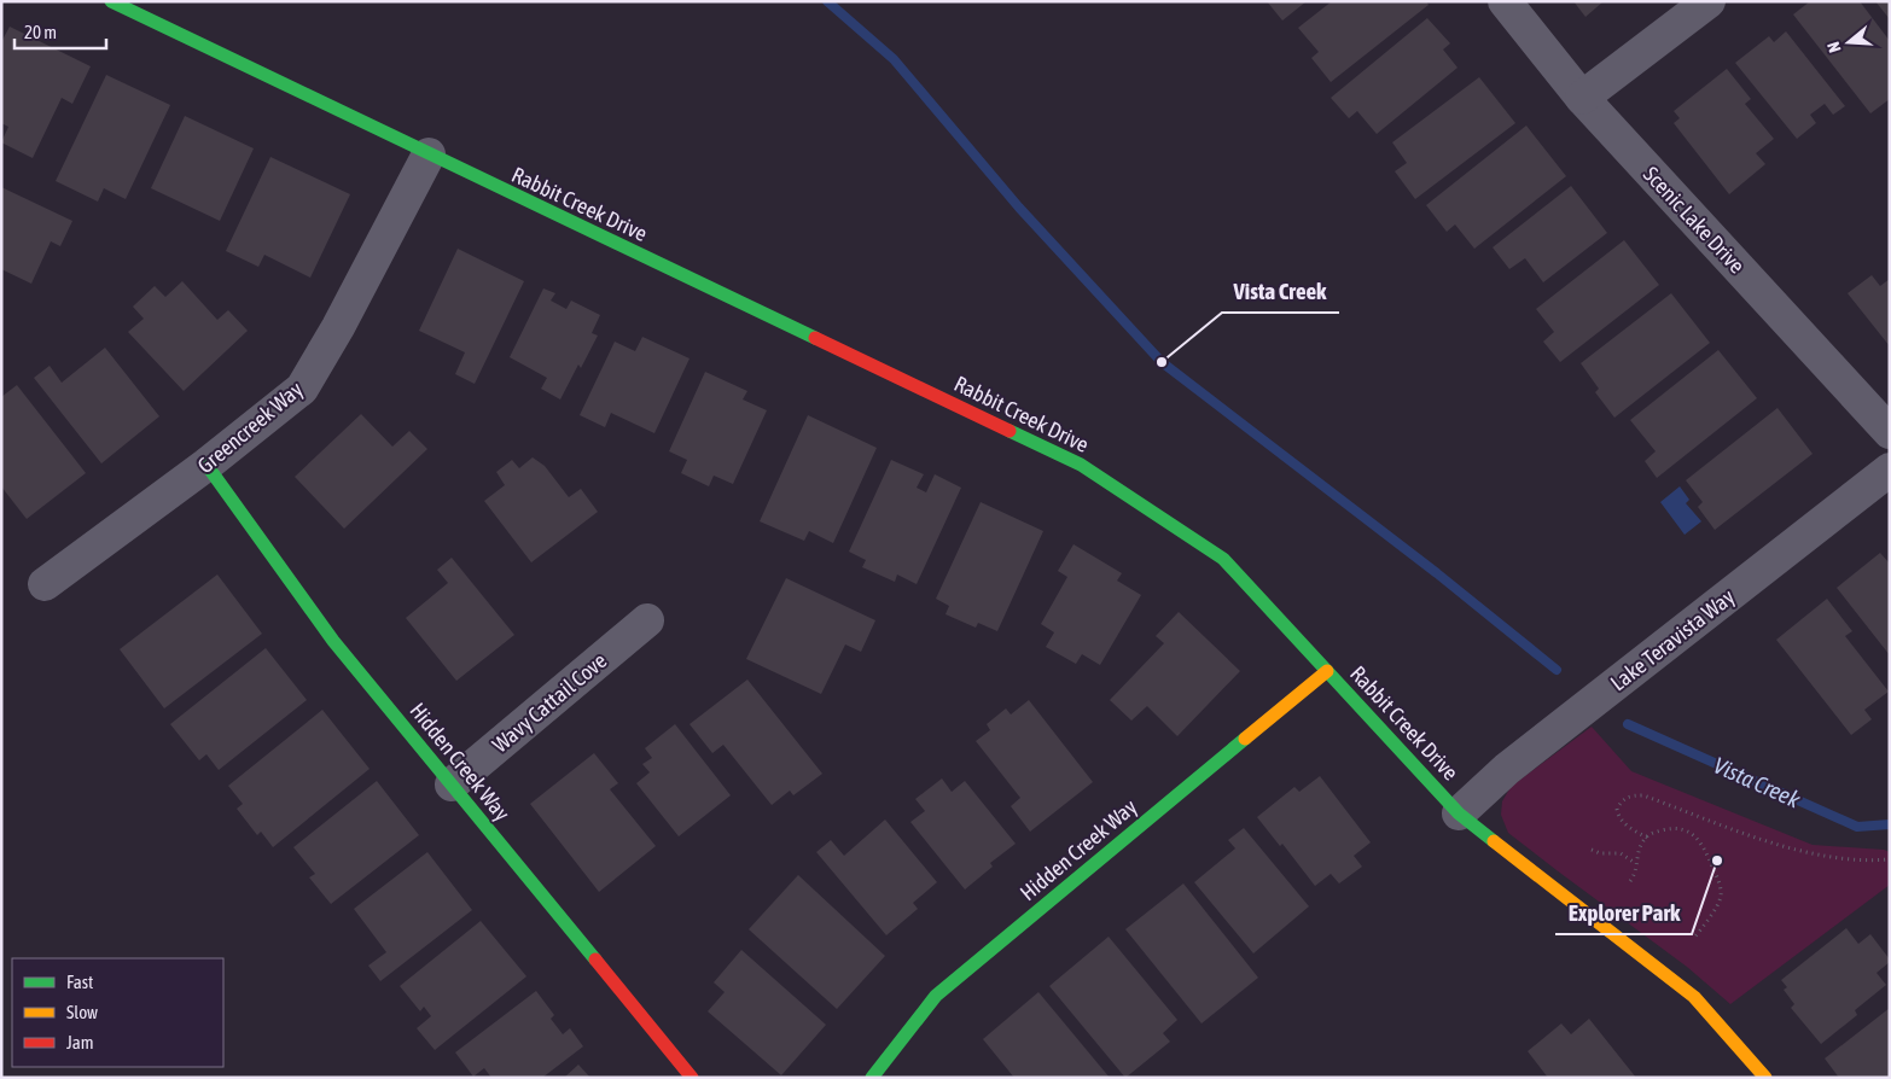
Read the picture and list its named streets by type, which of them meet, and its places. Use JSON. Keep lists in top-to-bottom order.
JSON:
{
  "streets": {
    "street": [
      "Rabbit Creek Drive",
      "Scenic Lake Drive",
      "Greencreek Way",
      "Lake Teravista Way",
      "Wavy Cattail Cove",
      "Hidden Creek Way"
    ]
  },
  "crossings": [
    ["Rabbit Creek Drive", "Greencreek Way"],
    ["Rabbit Creek Drive", "Lake Teravista Way"],
    ["Rabbit Creek Drive", "Hidden Creek Way"],
    ["Greencreek Way", "Hidden Creek Way"],
    ["Wavy Cattail Cove", "Hidden Creek Way"]
  ],
  "water": ["Vista Creek"],
  "places": ["Vista Creek", "Explorer Park"],
  "legend": ["Fast", "Slow", "Jam"],
  "scale_bar": "20 m",
  "north": "left"
}
